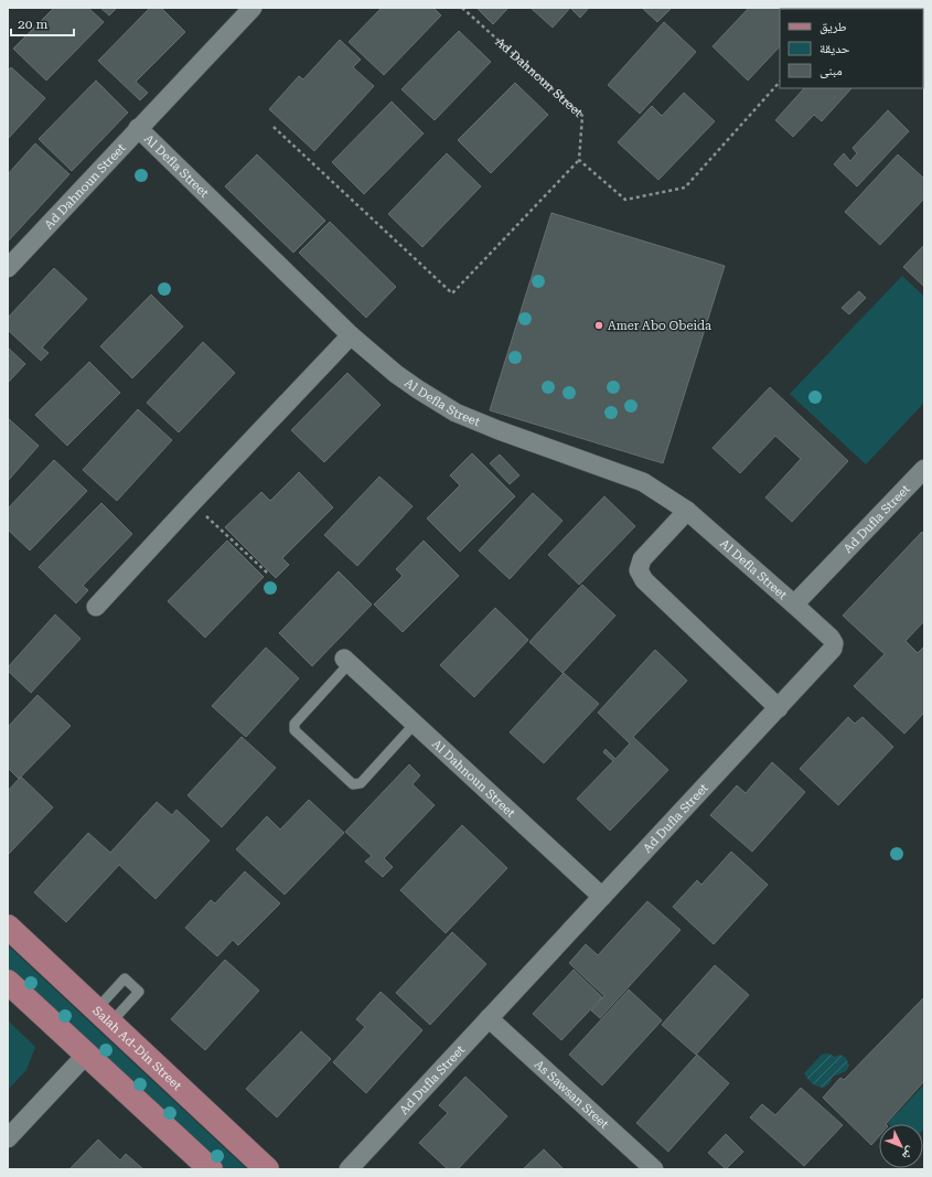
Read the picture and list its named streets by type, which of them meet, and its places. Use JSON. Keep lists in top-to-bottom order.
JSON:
{
  "streets": {
    "main road": ["Salah Ad-Din Street"],
    "street": [
      "Ad Dahnoun Street",
      "Al Defla Street",
      "Ad Dufla Street",
      "Al Dahnoun Street",
      "As Sawsan Sreet"
    ]
  },
  "crossings": [
    ["Ad Dahnoun Street", "Al Defla Street"],
    ["Al Defla Street", "Ad Dufla Street"],
    ["Ad Dufla Street", "Al Dahnoun Street"],
    ["Ad Dufla Street", "As Sawsan Sreet"]
  ],
  "places": ["Amer Abo Obeida"],
  "legend": ["طريق", "حديقة", "مبنى"],
  "scale_bar": "20 m",
  "north": "bottom right"
}
